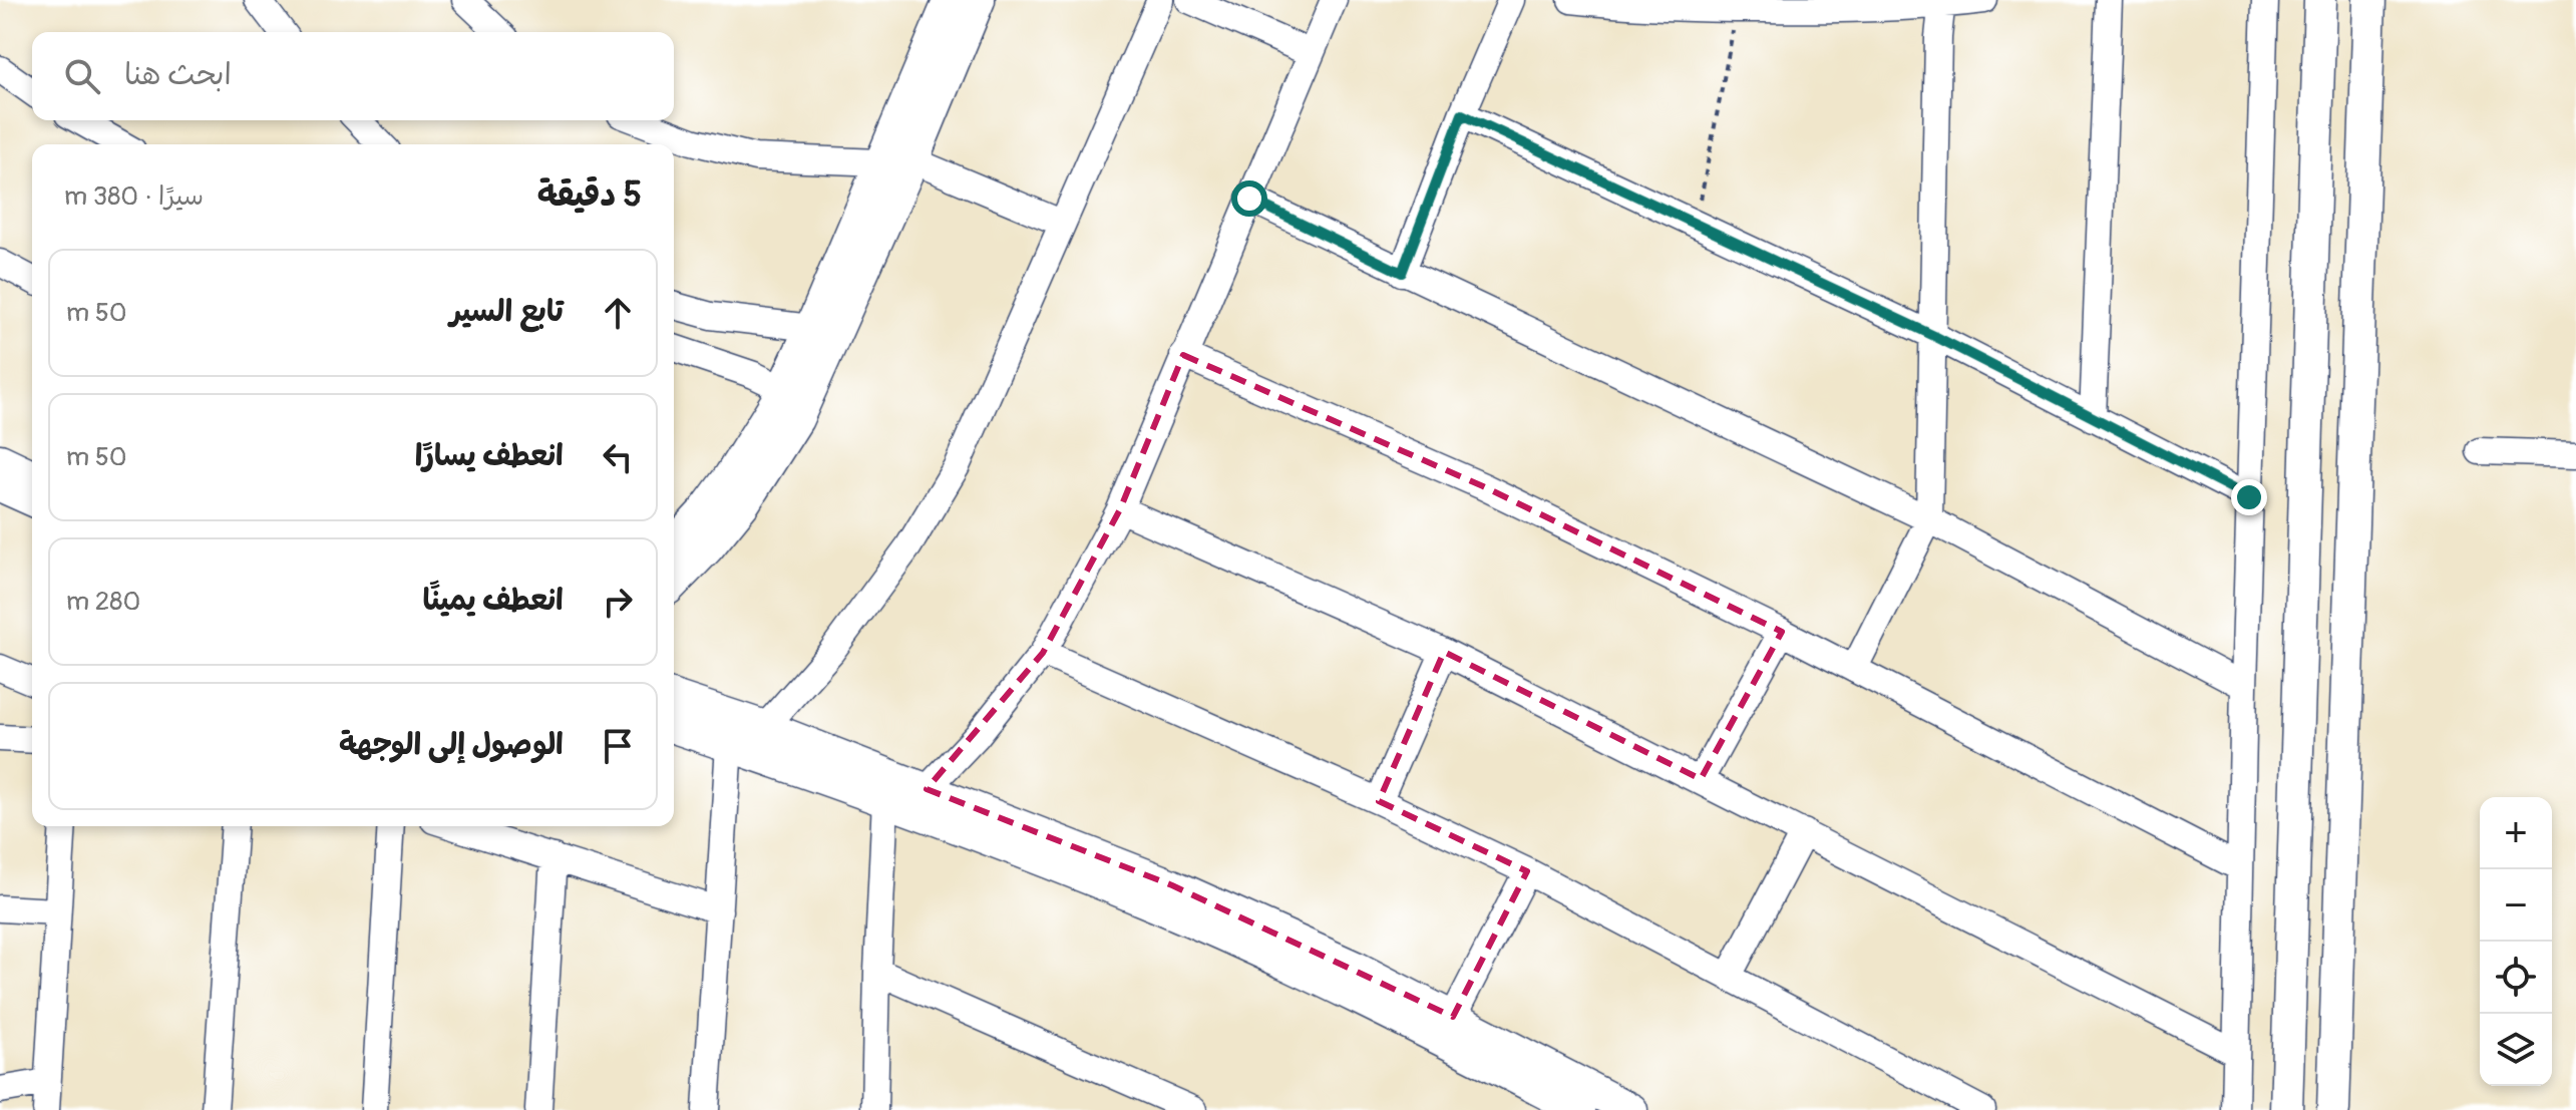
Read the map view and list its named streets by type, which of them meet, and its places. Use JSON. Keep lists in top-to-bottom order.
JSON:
{
  "page": {
    "search": "ابحث هنا",
    "heading": ["5 دقيقة", "سيرًا · 380 m"],
    "list": [
      ["تابع السير", "50 m"],
      ["انعطف يسارًا", "50 m"],
      ["انعطف يمينًا", "280 m"],
      "الوصول إلى الوجهة"
    ],
    "map_buttons": ["+", "−"]
  }
}
